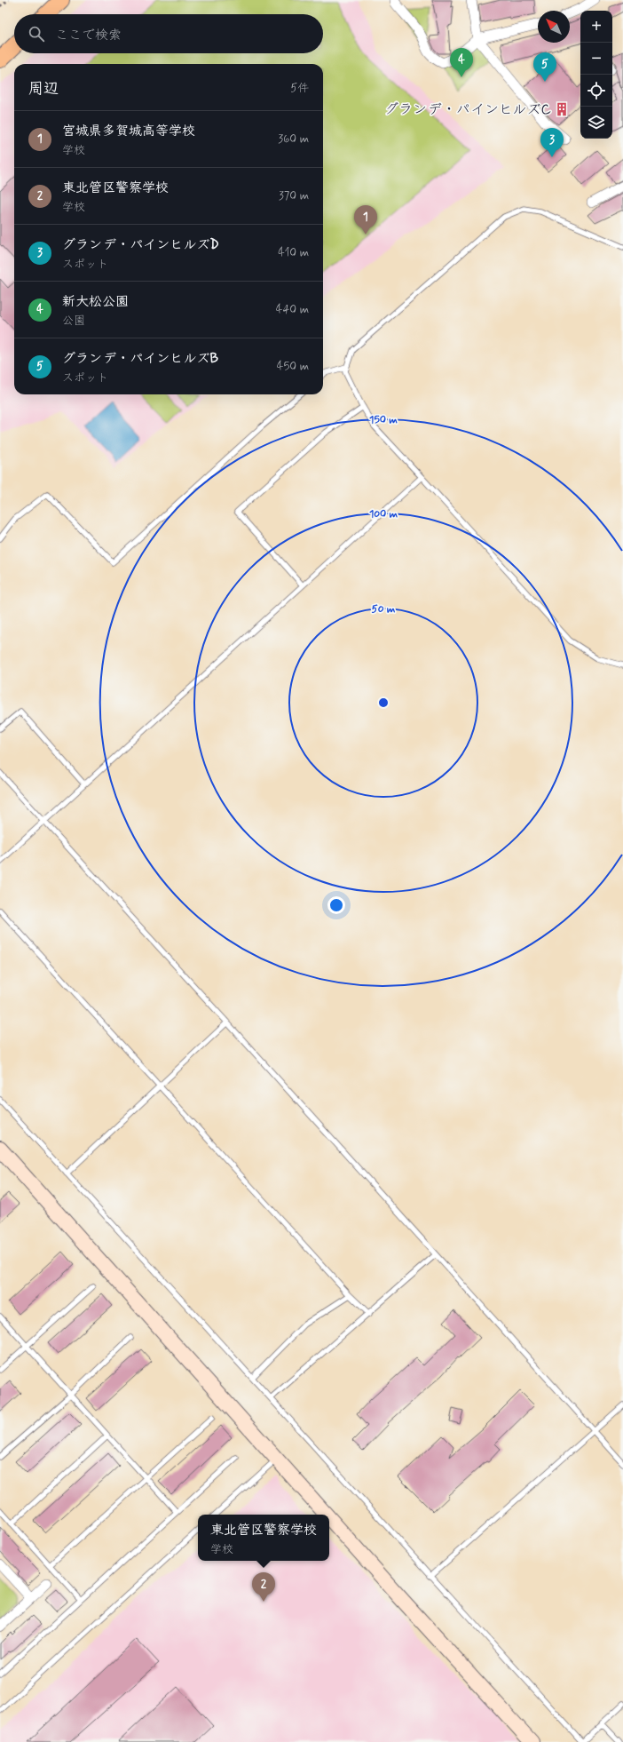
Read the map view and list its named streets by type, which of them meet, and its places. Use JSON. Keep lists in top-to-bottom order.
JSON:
{
  "places": {
    "building": ["グランデ・パインヒルズC"]
  },
  "north": "top left",
  "page": {
    "map_buttons": ["+", "−"],
    "search": "ここで検索",
    "pins": [
      "4",
      "5",
      "3",
      "1",
      "2"
    ],
    "heading": ["周辺", "5件"],
    "list": [
      {
        "mark": "1",
        "name": "宮城県多賀城高等学校",
        "note": "学校",
        "value": "360 m"
      },
      {
        "mark": "2",
        "name": "東北管区警察学校",
        "note": "学校",
        "value": "370 m"
      },
      {
        "mark": "3",
        "name": "グランデ・パインヒルズD",
        "note": "スポット",
        "value": "410 m"
      },
      {
        "mark": "4",
        "name": "新大松公園",
        "note": "公園",
        "value": "440 m"
      },
      {
        "mark": "5",
        "name": "グランデ・パインヒルズB",
        "note": "スポット",
        "value": "450 m"
      }
    ],
    "popup": ["東北管区警察学校", "学校"]
  },
  "rings": ["150 m", "100 m", "50 m"]
}
